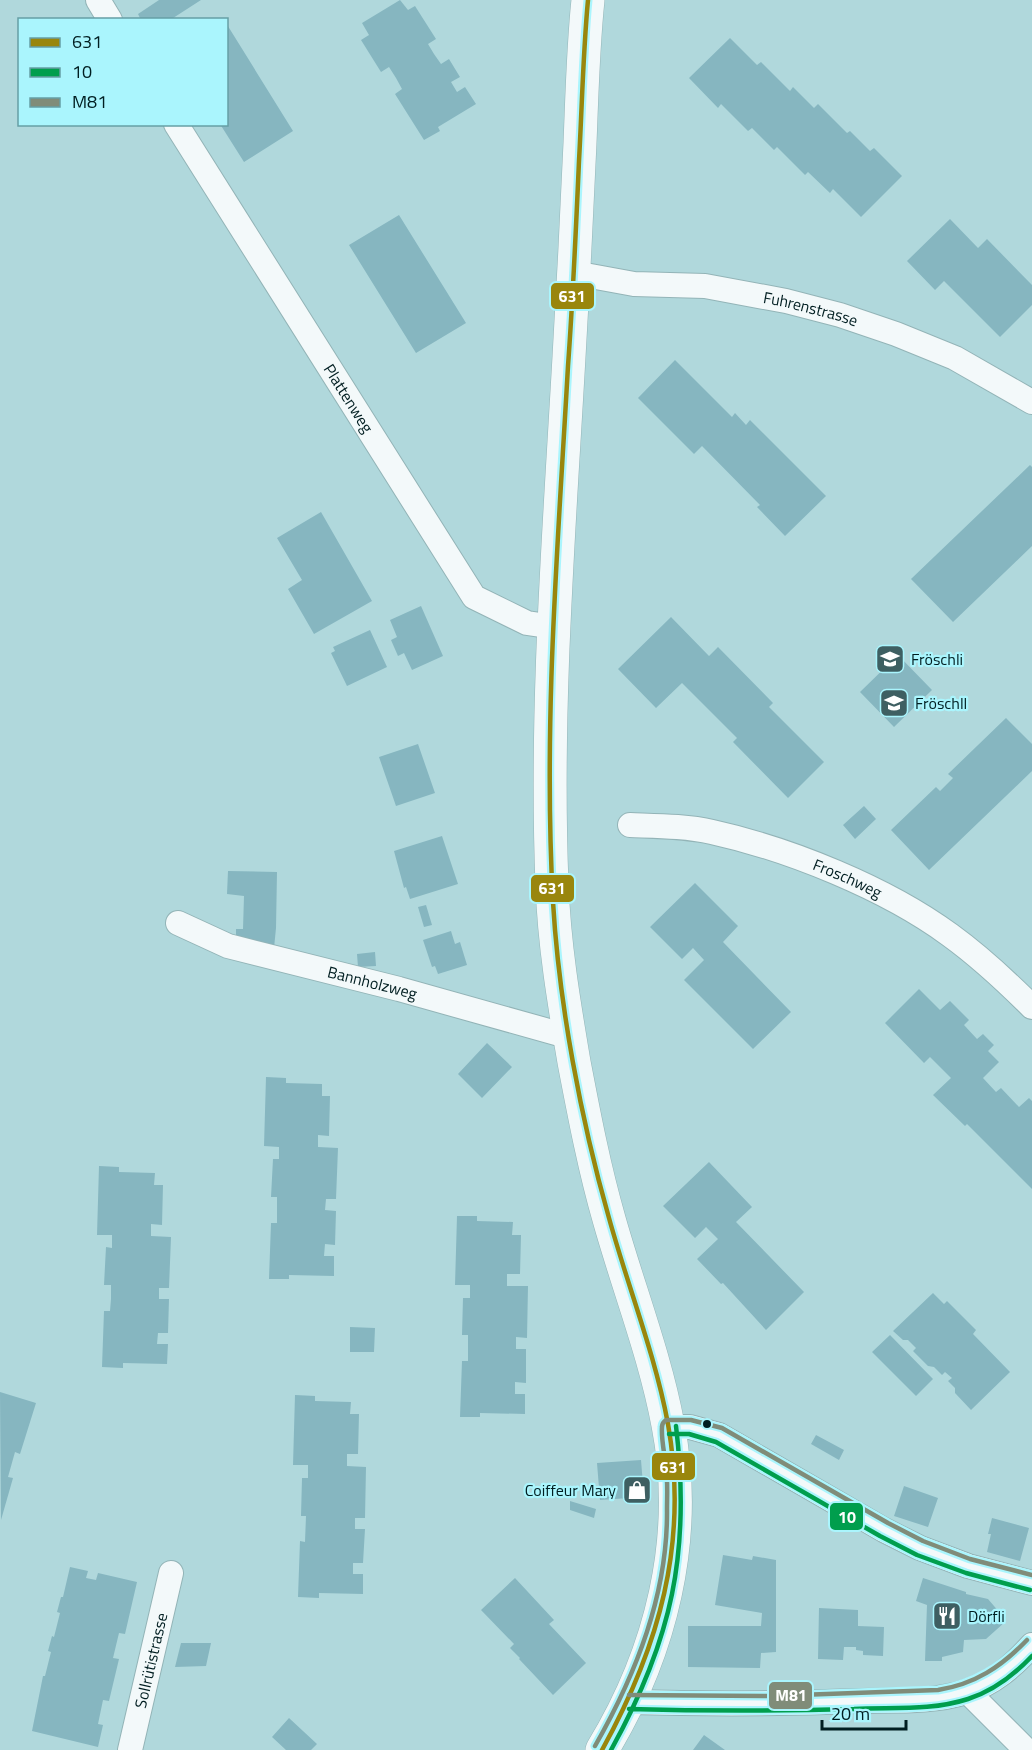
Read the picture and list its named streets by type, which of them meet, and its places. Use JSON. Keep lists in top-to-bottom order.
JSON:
{
  "streets": {
    "street": [
      "Fuhrenstrasse",
      "Plattenweg",
      "Froschweg",
      "Bannholzweg",
      "Sollrütistrasse"
    ]
  },
  "places": {
    "school or university": ["Fröschli", "Fröschll"],
    "shop": ["Coiffeur Mary"],
    "restaurant": ["Dörfli"]
  },
  "lines": ["transit line 631", "transit line M81", "transit line 10"],
  "legend": ["631", "10", "M81"],
  "scale_bar": "20 m"
}
